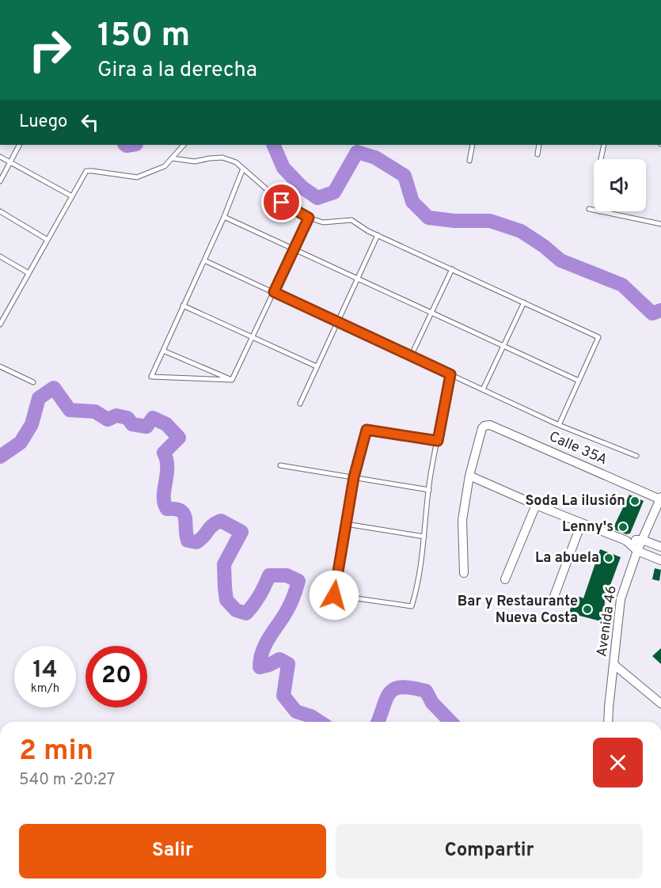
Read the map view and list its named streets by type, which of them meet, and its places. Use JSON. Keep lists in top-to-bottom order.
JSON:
{
  "streets": {
    "street": ["Calle 35A", "Avenida 46"]
  },
  "crossings": [
    ["Calle 35A", "Avenida 46"]
  ],
  "places": [
    "Soda La ilusión",
    "Lenny's",
    "La abuela",
    "Bar y Restaurante Nueva Costa"
  ],
  "page": {
    "turn": ["150 m", "Gira a la derecha"],
    "then": "Luego",
    "speed": "14 km/h",
    "limit": "20",
    "heading": ["2 min", "540 m · 20:27"],
    "buttons": ["Salir", "Compartir"]
  }
}
